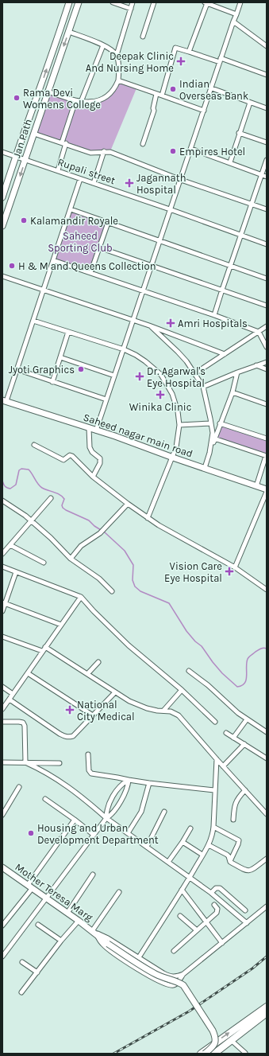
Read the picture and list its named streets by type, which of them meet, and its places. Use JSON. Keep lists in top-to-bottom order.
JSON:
{
  "streets": {
    "street": [
      "Jan Path",
      "Rupali street",
      "Saheed nagar main road",
      "Mother Teresa Marg"
    ]
  },
  "crossings": [
    ["Jan Path", "Rupali street"]
  ],
  "parks": ["Saheed Sporting Club"],
  "places": {
    "health": [
      "Deepak Clinic And Nursing Home",
      "Jagannath Hospital",
      "Amri Hospitals",
      "Dr. Agarwal's Eye Hospital",
      "Winika Clinic",
      "Vision Care Eye Hospital",
      "National City Medical"
    ],
    "other": [
      "Indian Overseas Bank",
      "Rama Devi Womens College",
      "Empires Hotel",
      "Kalamandir Royale",
      "H & M and Queens Collection",
      "Jyoti Graphics",
      "Housing and Urban Development Department"
    ]
  }
}
